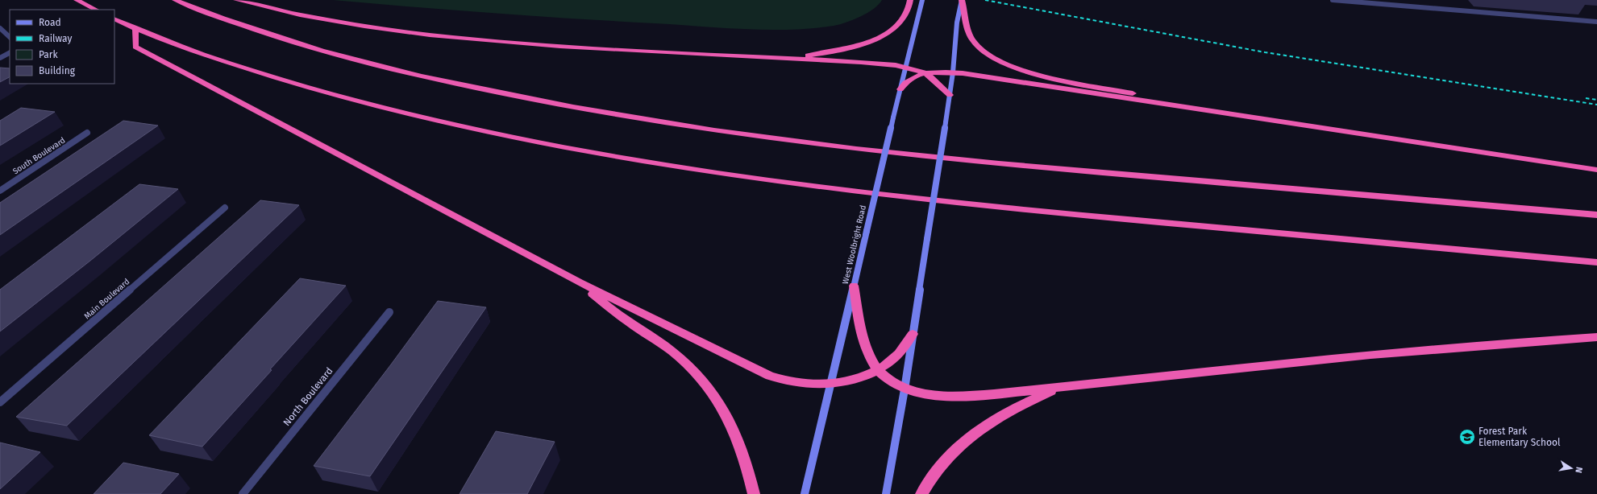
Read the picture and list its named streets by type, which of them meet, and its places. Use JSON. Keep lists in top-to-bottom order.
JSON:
{
  "streets": {
    "main road": ["West Woolbright Road"],
    "street": ["South Boulevard", "Main Boulevard", "North Boulevard"]
  },
  "places": {
    "school or university": ["Forest Park Elementary School"]
  },
  "legend": [
    "Road",
    "Railway",
    "Park",
    "Building"
  ],
  "north": "right"
}
